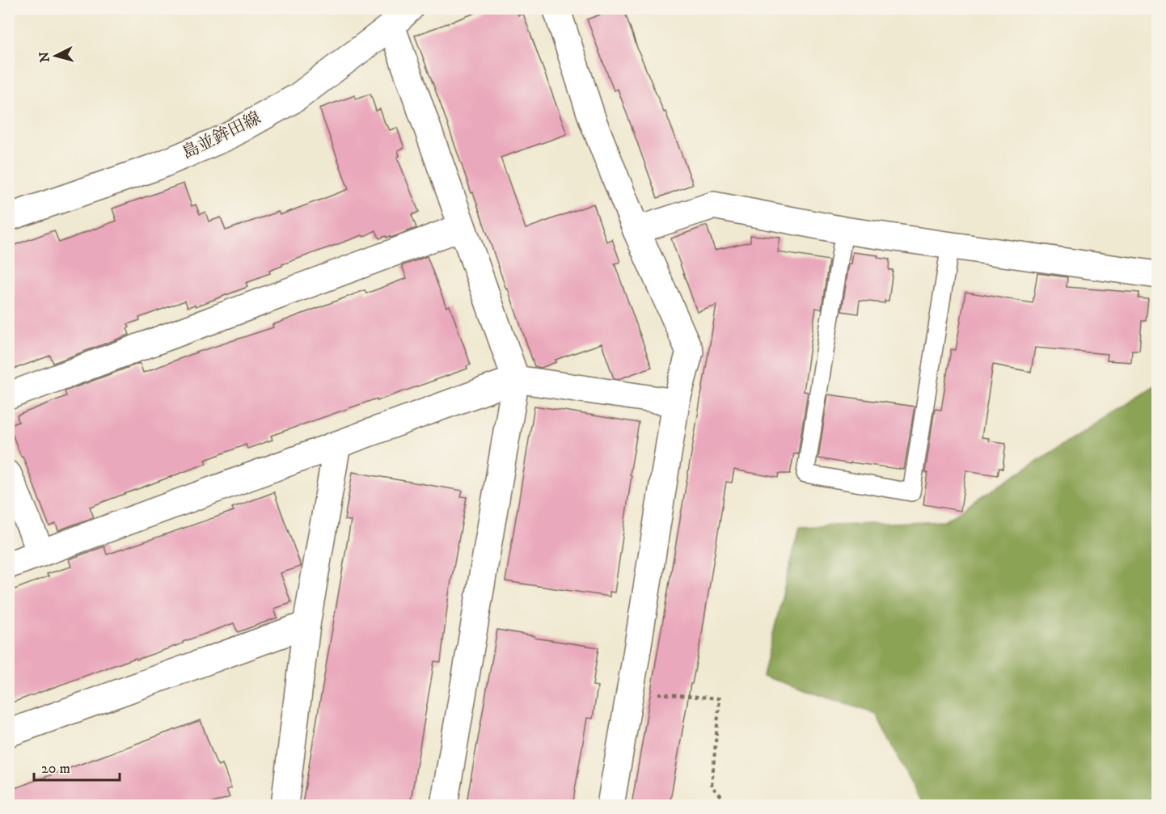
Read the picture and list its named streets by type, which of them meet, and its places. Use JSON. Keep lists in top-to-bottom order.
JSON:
{
  "streets": {
    "street": ["島並鉾田線"]
  },
  "scale_bar": "20 m",
  "north": "left"
}
